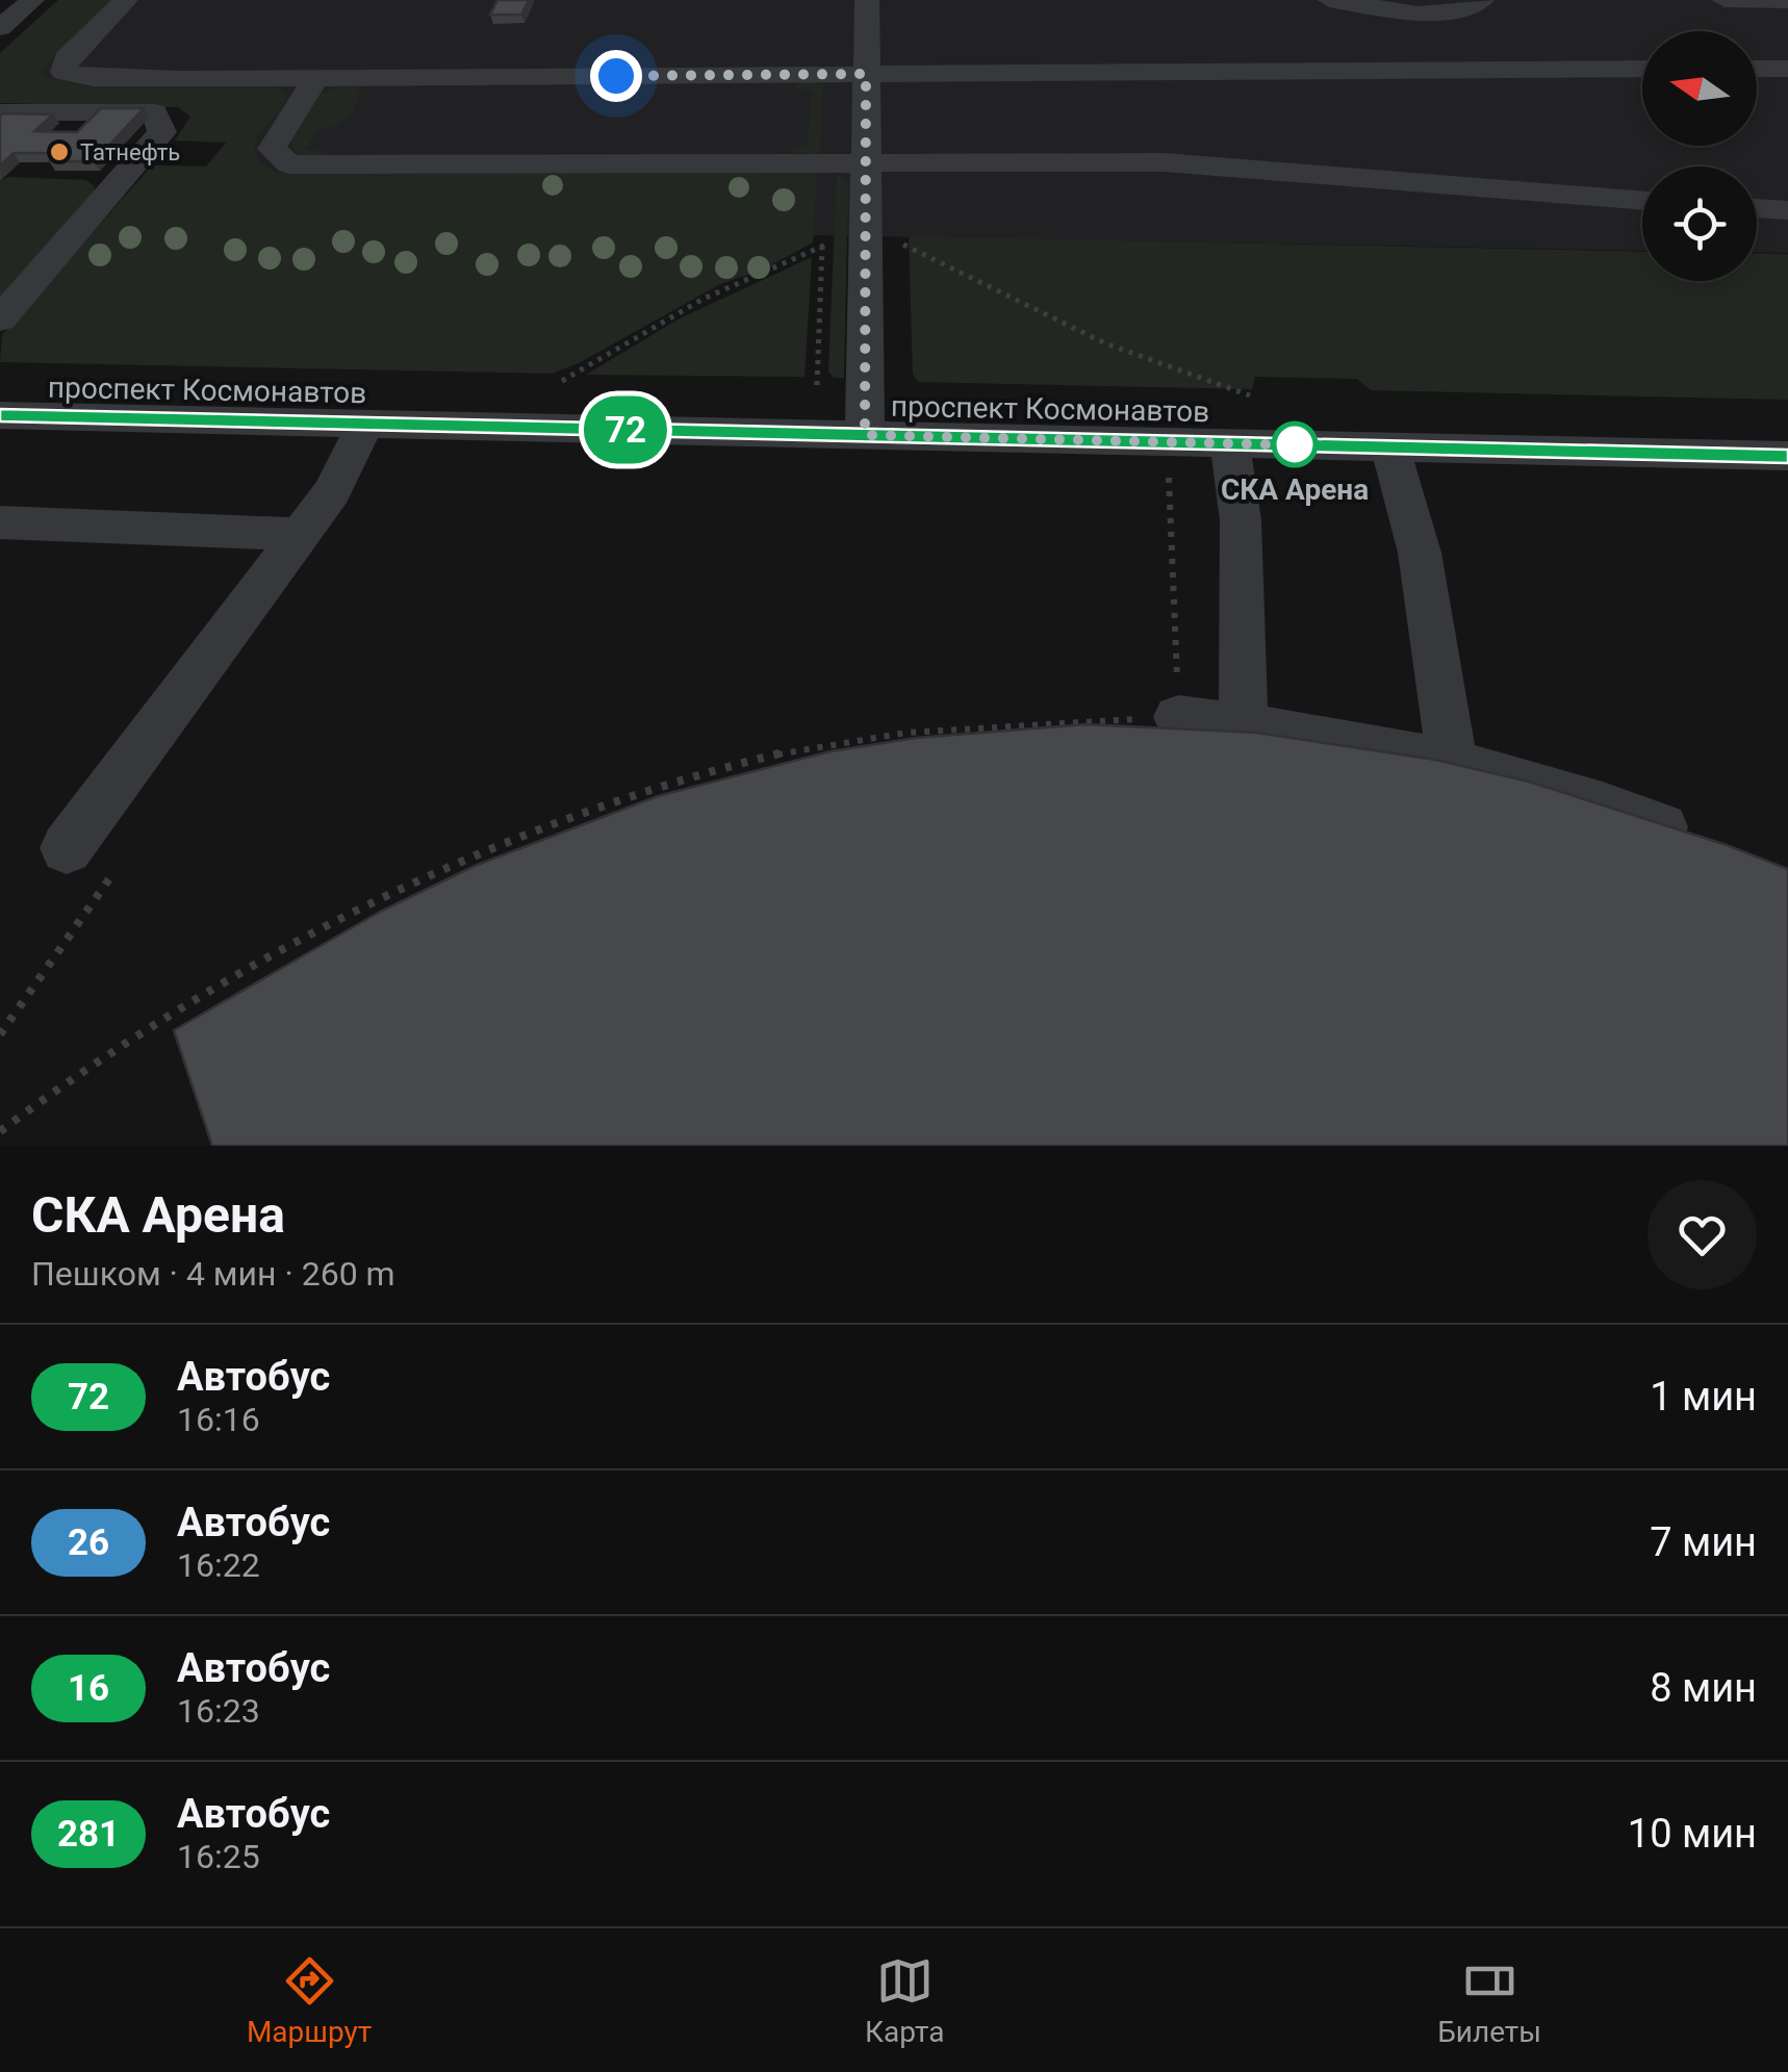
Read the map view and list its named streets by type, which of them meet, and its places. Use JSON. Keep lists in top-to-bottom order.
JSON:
{
  "streets": {
    "street": ["проспект Космонавтов"]
  },
  "places": ["Татнефть", "СКА Арена"],
  "lines": ["bus line 72"],
  "north": "left",
  "page": {
    "on_map": "72",
    "heading": ["СКА Арена", "Пешком · 4 мин · 260 m"],
    "list": [
      {
        "mark": "72",
        "name": "Автобус",
        "note": "16:16",
        "value": "1 мин"
      },
      {
        "mark": "26",
        "name": "Автобус",
        "note": "16:22",
        "value": "7 мин"
      },
      {
        "mark": "16",
        "name": "Автобус",
        "note": "16:23",
        "value": "8 мин"
      },
      {
        "mark": "281",
        "name": "Автобус",
        "note": "16:25",
        "value": "10 мин"
      }
    ],
    "tabs": ["Маршрут", "Карта", "Билеты"]
  }
}
